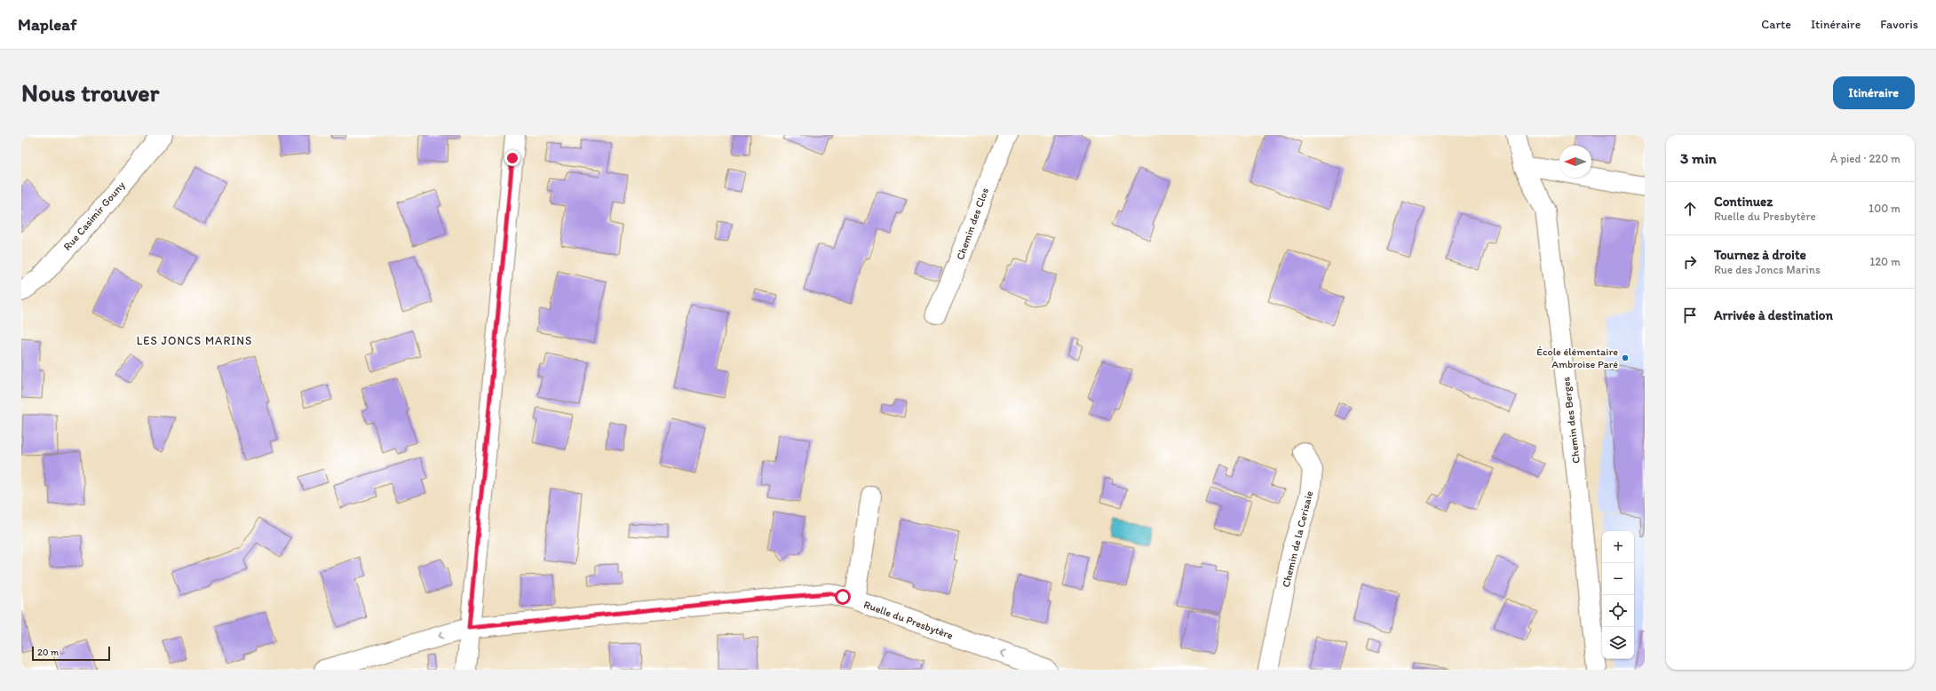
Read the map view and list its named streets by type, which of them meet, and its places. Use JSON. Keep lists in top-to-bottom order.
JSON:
{
  "streets": {
    "street": [
      "Rue Casimir Gouny",
      "Chemin des Clos",
      "Chemin des Berges",
      "Chemin de la Cerisaie",
      "Ruelle du Presbytère"
    ]
  },
  "one_way": ["Ruelle du Presbytère"],
  "districts": ["LES JONCS MARINS"],
  "places": ["École élémentaire Ambroise Paré"],
  "scale_bar": "20 m",
  "north": "left",
  "page": {
    "header": "Mapleaf",
    "nav": ["Carte", "Itinéraire", "Favoris"],
    "buttons": "Itinéraire",
    "title": "Nous trouver",
    "heading": ["3 min", "À pied · 220 m"],
    "list": [
      ["Continuez", "Ruelle du Presbytère", "100 m"],
      ["Tournez à droite", "Rue des Joncs Marins", "120 m"],
      "Arrivée à destination"
    ],
    "map_buttons": ["+", "−"],
    "scale": "20 m"
  }
}
